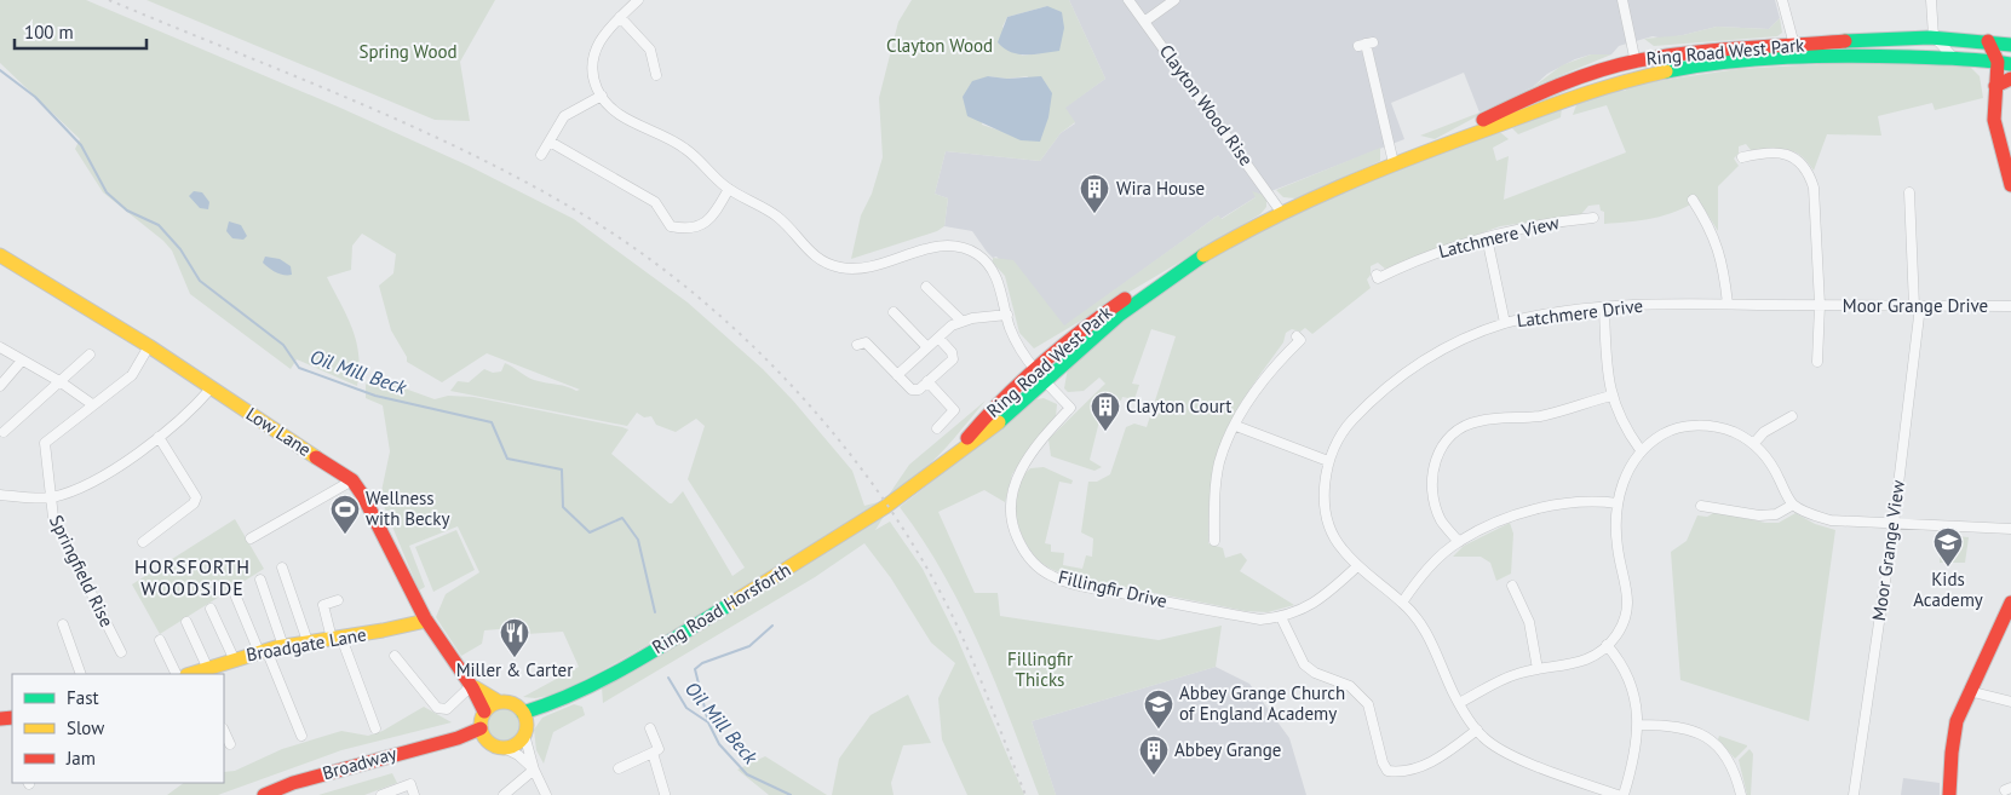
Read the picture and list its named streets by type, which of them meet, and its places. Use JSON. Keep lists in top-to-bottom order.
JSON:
{
  "streets": {
    "main road": [
      "Ring Road West Park",
      "Low Lane",
      "Ring Road Horsforth",
      "Broadgate Lane",
      "Broadway"
    ],
    "street": [
      "Clayton Wood Rise",
      "Latchmere View",
      "Moor Grange Drive",
      "Latchmere Drive",
      "Moor Grange View",
      "Springfield Rise",
      "Fillingfir Drive"
    ]
  },
  "crossings": [
    ["Ring Road West Park", "Clayton Wood Rise"],
    ["Ring Road West Park", "Fillingfir Drive"],
    ["Ring Road West Park", "Ring Road Horsforth"],
    ["Moor Grange Drive", "Latchmere Drive"],
    ["Moor Grange Drive", "Moor Grange View"],
    ["Latchmere Drive", "Fillingfir Drive"],
    ["Low Lane", "Broadgate Lane"],
    ["Low Lane", "Broadway"]
  ],
  "districts": ["HORSFORTH WOODSIDE"],
  "water": ["Oil Mill Beck"],
  "parks": ["Clayton Wood", "Spring Wood", "Fillingfir Thicks"],
  "places": {
    "building": ["Wira House", "Clayton Court", "Abbey Grange"],
    "sports": ["Wellness with Becky"],
    "school or university": ["Kids Academy", "Abbey Grange Church of England Academy"],
    "restaurant": ["Miller & Carter"]
  },
  "legend": ["Fast", "Slow", "Jam"],
  "scale_bar": "100 m"
}
